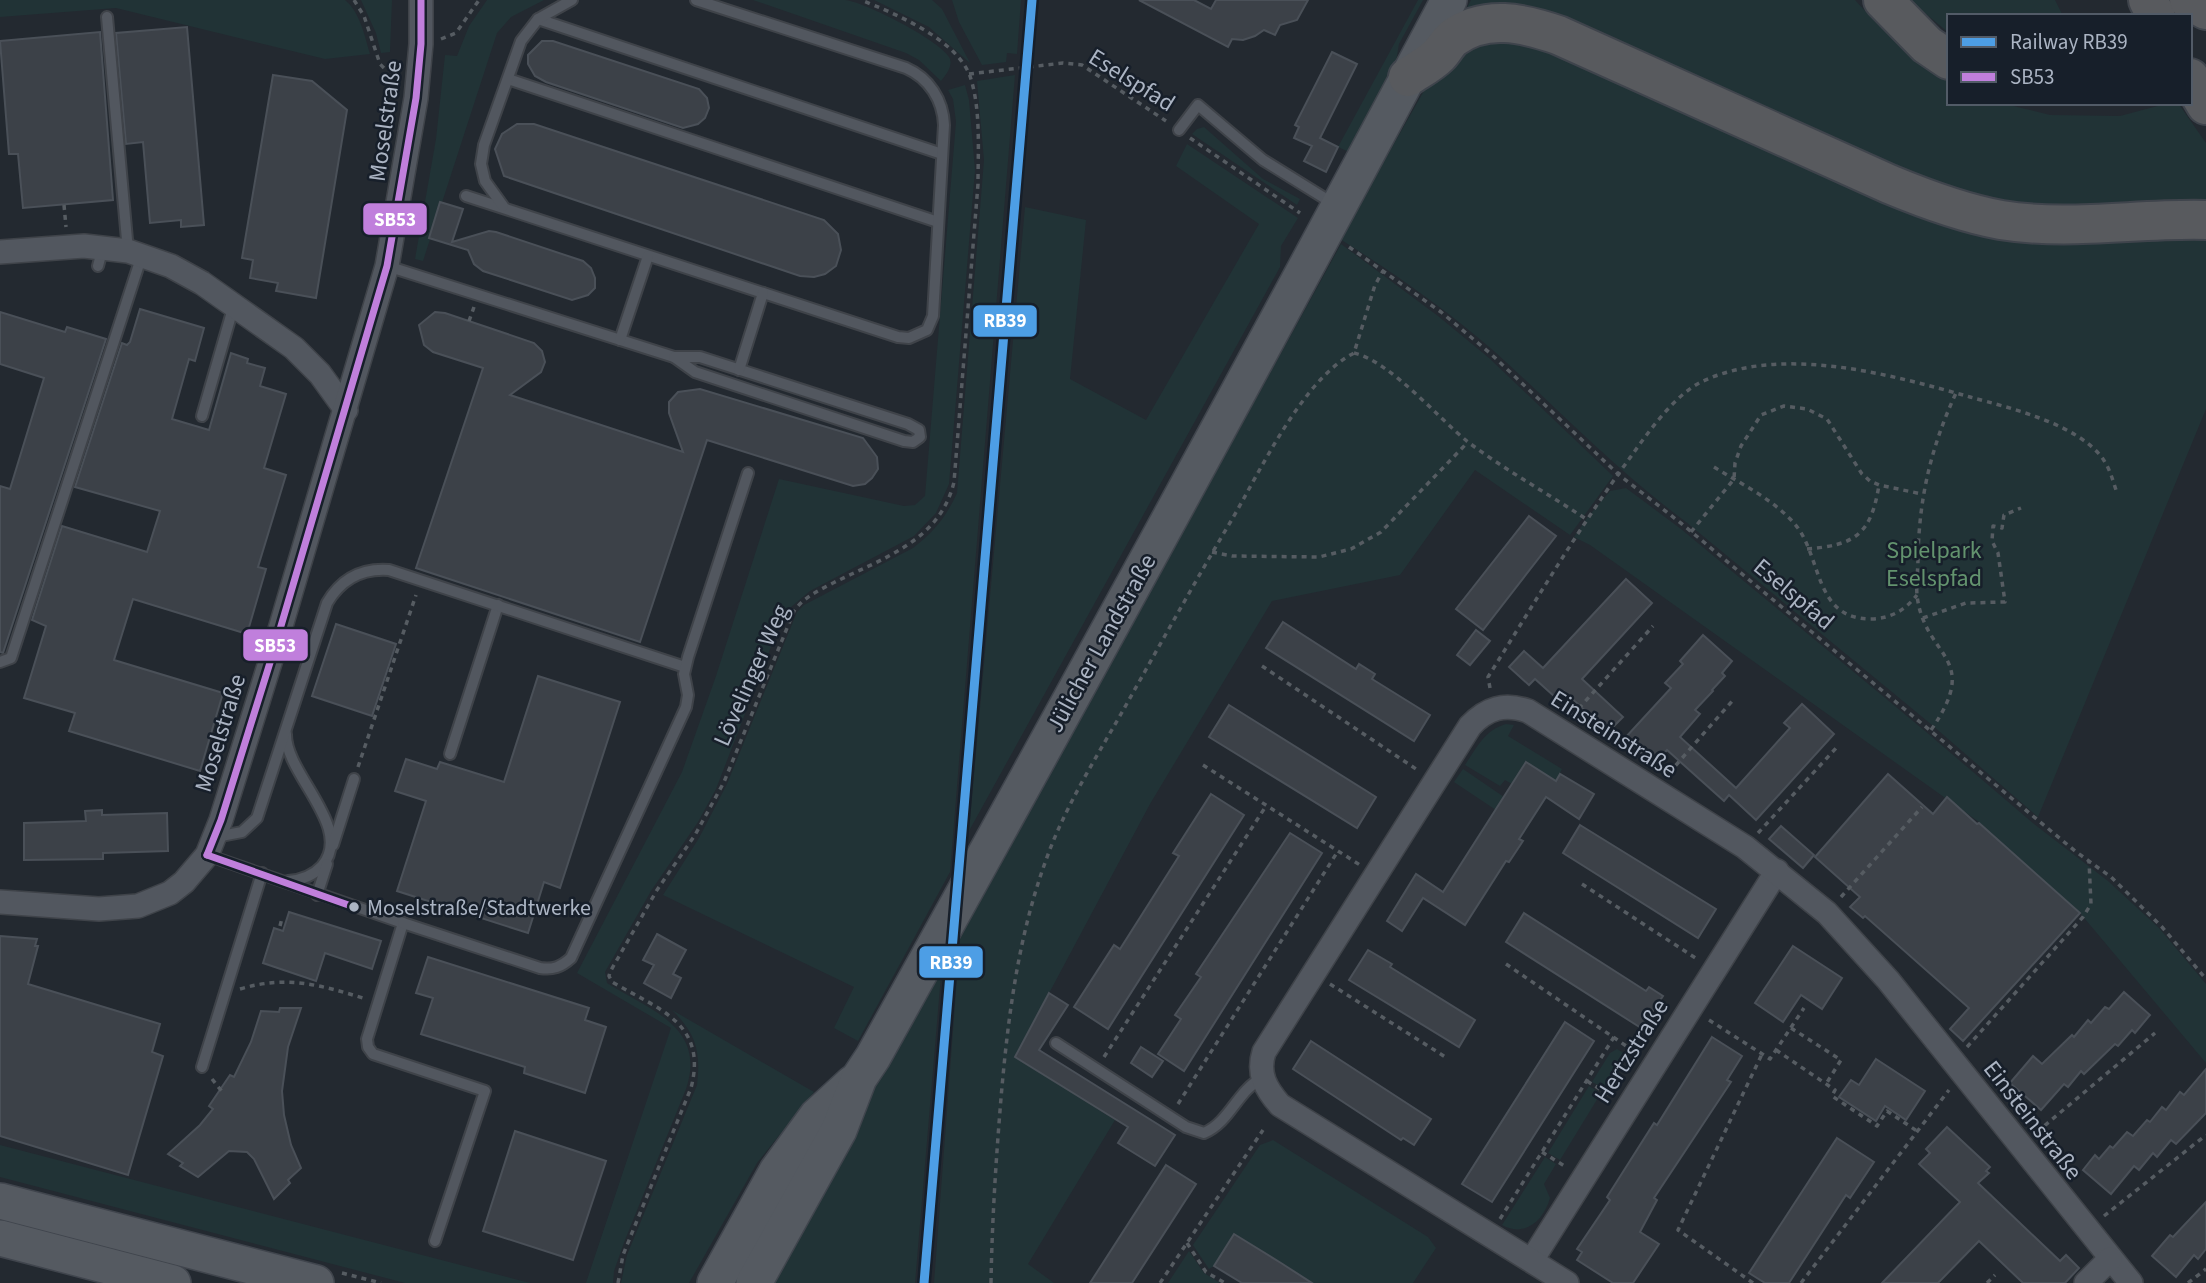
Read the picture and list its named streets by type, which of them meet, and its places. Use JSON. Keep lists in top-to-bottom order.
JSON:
{
  "streets": {
    "main road": ["Jülicher Landstraße"],
    "street": ["Moselstraße", "Einsteinstraße", "Hertzstraße"],
    "path": ["Eselspfad", "Lövelinger Weg"]
  },
  "crossings": [
    ["Eselspfad", "Lövelinger Weg"],
    ["Einsteinstraße", "Hertzstraße"]
  ],
  "parks": ["Spielpark Eselspfad"],
  "places": ["Moselstraße/Stadtwerke"],
  "lines": ["rail line RB39", "transit line SB53"],
  "legend": ["Railway RB39", "SB53"]
}
